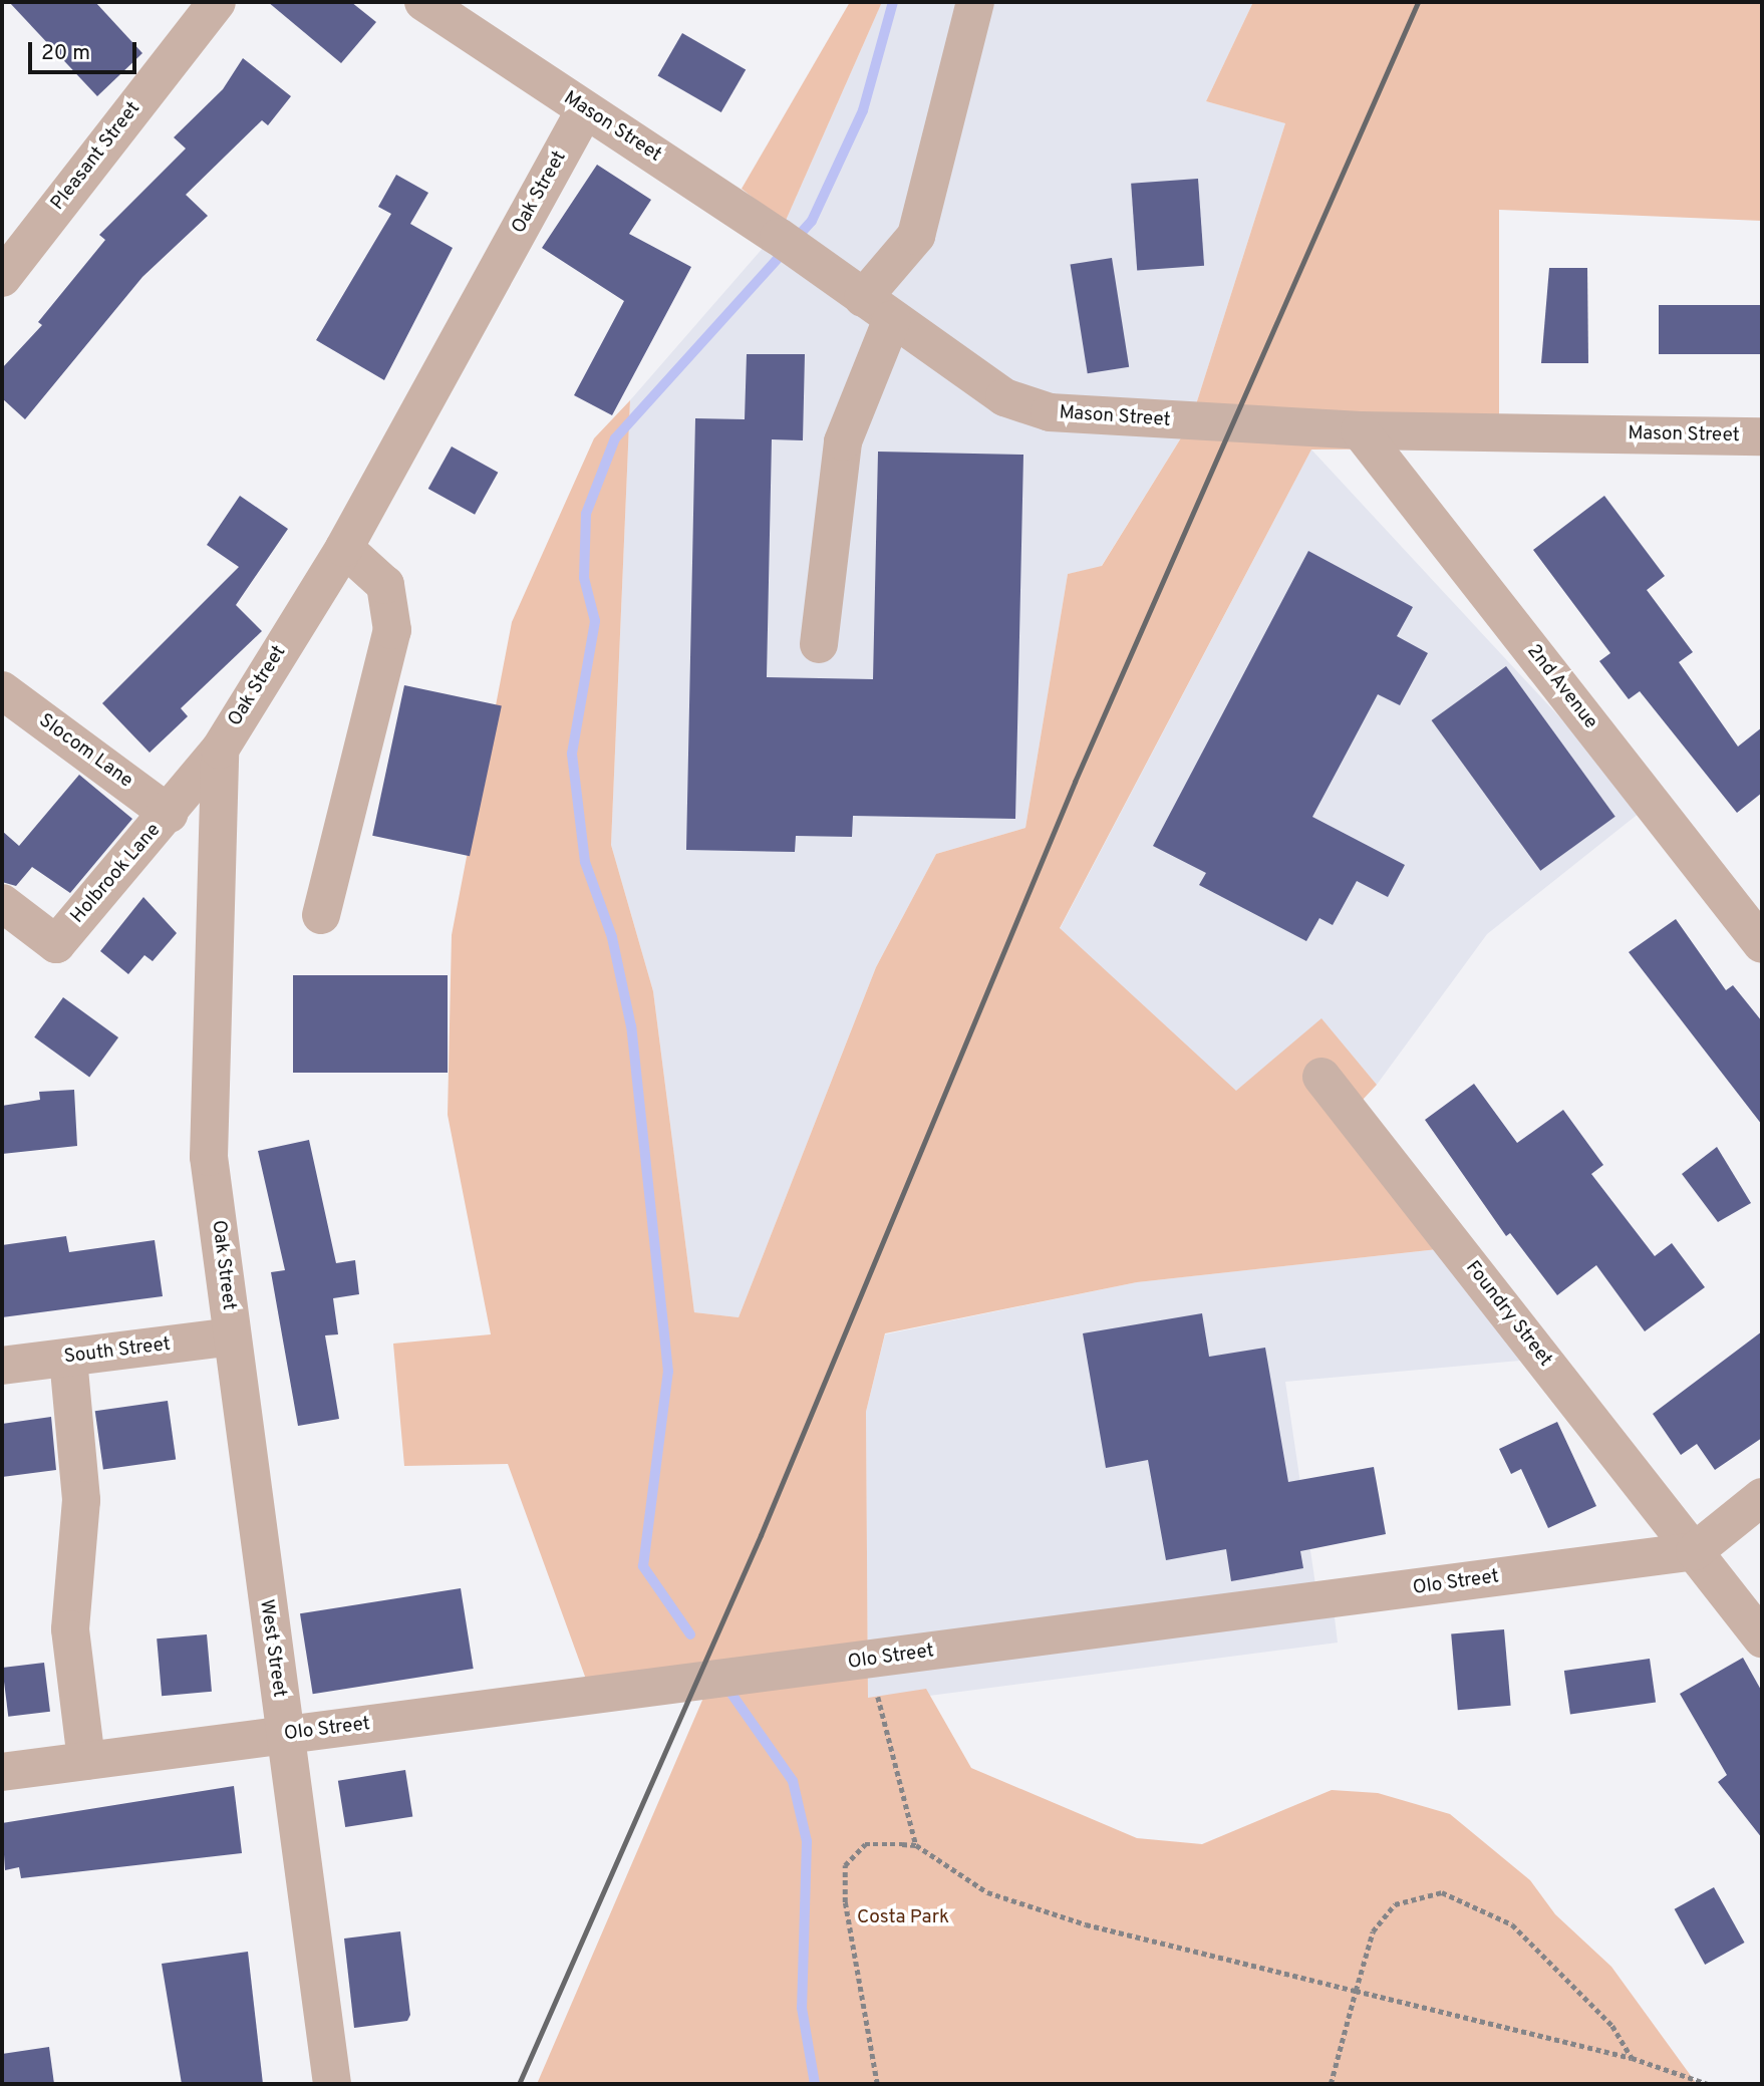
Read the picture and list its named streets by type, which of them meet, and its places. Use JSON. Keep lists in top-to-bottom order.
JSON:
{
  "streets": {
    "street": [
      "Mason Street",
      "Pleasant Street",
      "Oak Street",
      "2nd Avenue",
      "Slocom Lane",
      "Holbrook Lane",
      "Foundry Street",
      "South Street",
      "Olo Street",
      "West Street"
    ]
  },
  "crossings": [
    ["Mason Street", "Oak Street"],
    ["Mason Street", "2nd Avenue"],
    ["Oak Street", "Holbrook Lane"],
    ["Oak Street", "South Street"],
    ["Oak Street", "West Street"],
    ["Slocom Lane", "Holbrook Lane"],
    ["Foundry Street", "Olo Street"],
    ["South Street", "West Street"],
    ["Olo Street", "West Street"]
  ],
  "parks": ["Costa Park"],
  "scale_bar": "20 m"
}
